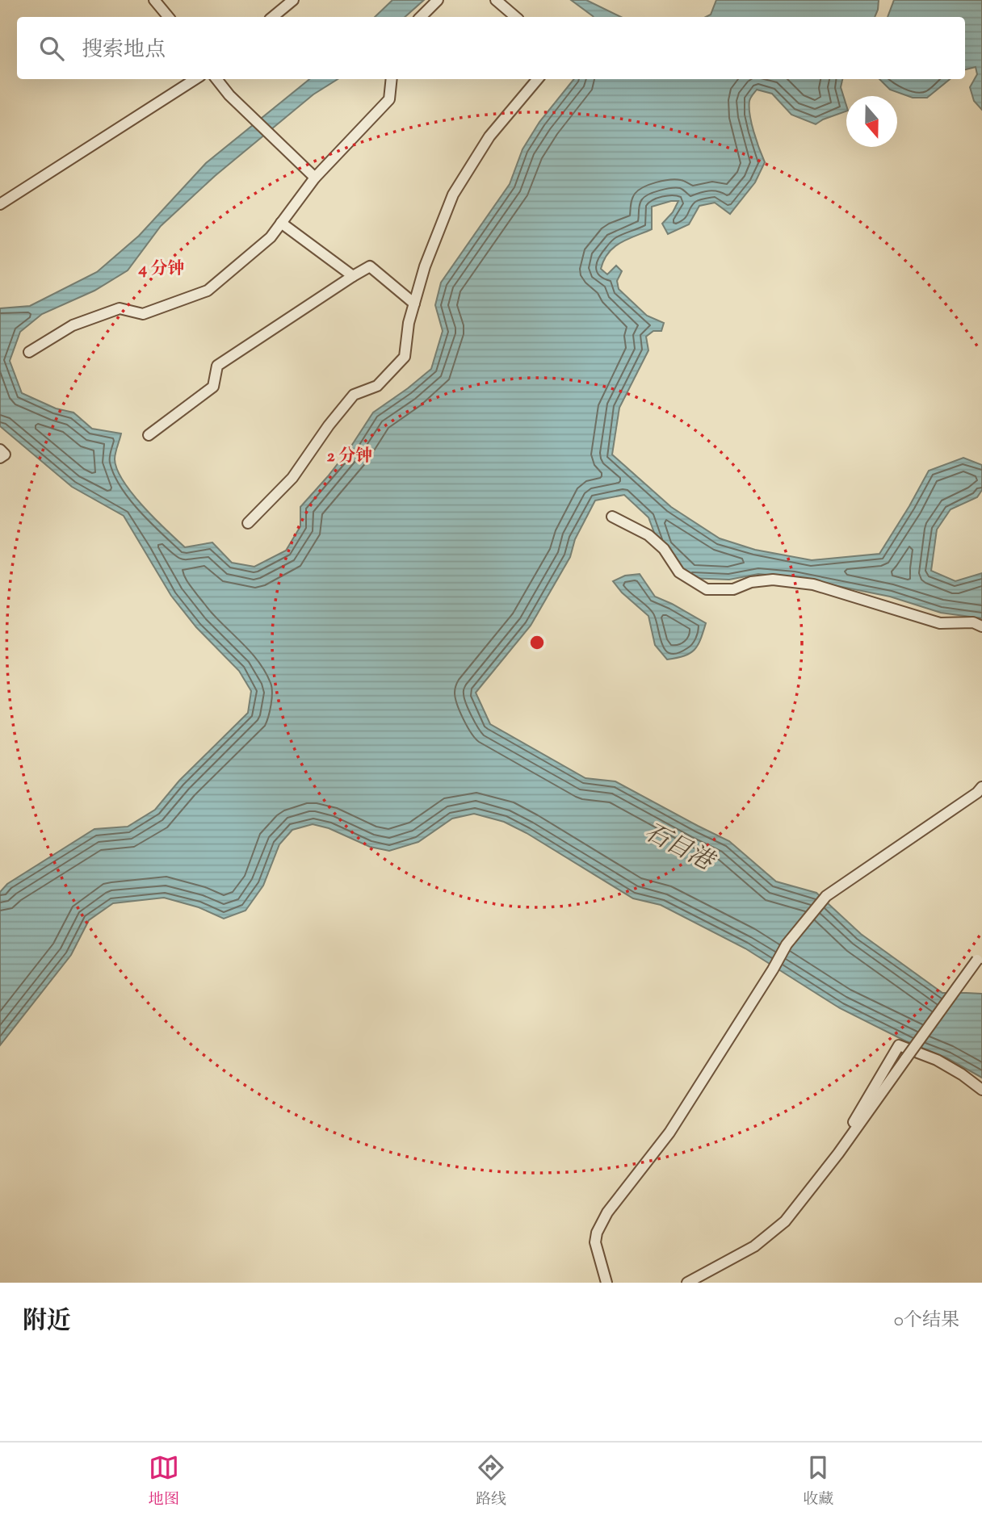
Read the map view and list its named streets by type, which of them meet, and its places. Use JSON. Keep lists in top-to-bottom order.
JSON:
{
  "water": ["石目港"],
  "north": "bottom",
  "page": {
    "search": "搜索地点",
    "heading": ["附近", "0个结果"],
    "nav": ["地图", "路线", "收藏"]
  },
  "rings": ["4 分钟", "2 分钟"]
}
